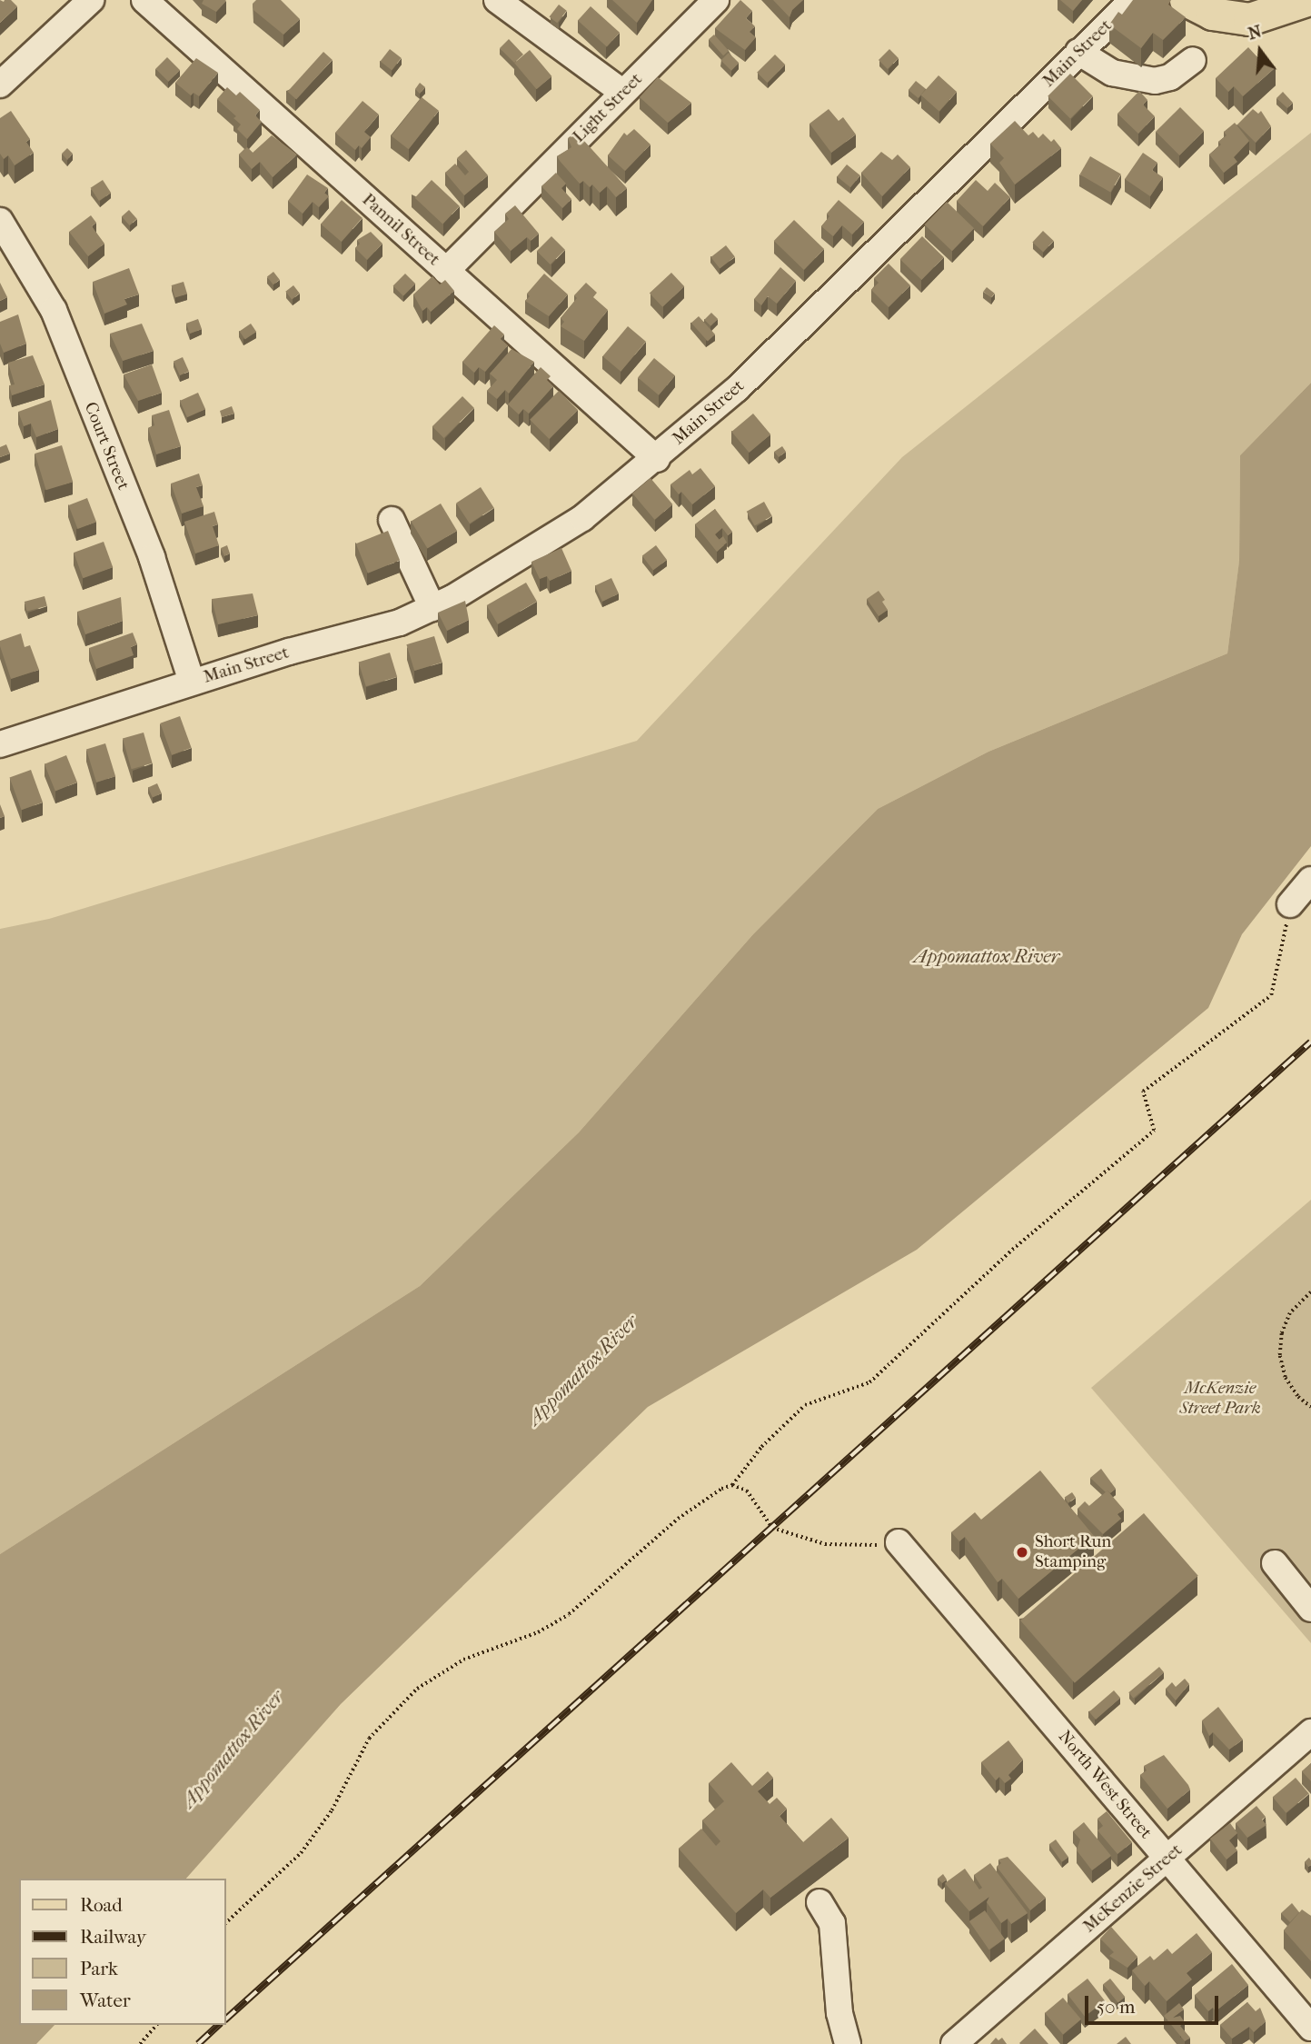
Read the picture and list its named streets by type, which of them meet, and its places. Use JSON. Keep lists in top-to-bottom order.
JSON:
{
  "streets": {
    "street": [
      "Main Street",
      "Light Street",
      "Pannil Street",
      "Court Street",
      "North West Street",
      "McKenzie Street"
    ]
  },
  "crossings": [
    ["Main Street", "Pannil Street"],
    ["Main Street", "Court Street"],
    ["Light Street", "Pannil Street"],
    ["North West Street", "McKenzie Street"]
  ],
  "water": ["Appomattox River"],
  "parks": ["McKenzie Street Park"],
  "places": ["Short Run Stamping"],
  "legend": [
    "Road",
    "Railway",
    "Park",
    "Water"
  ],
  "scale_bar": "50 m",
  "north": "top"
}
